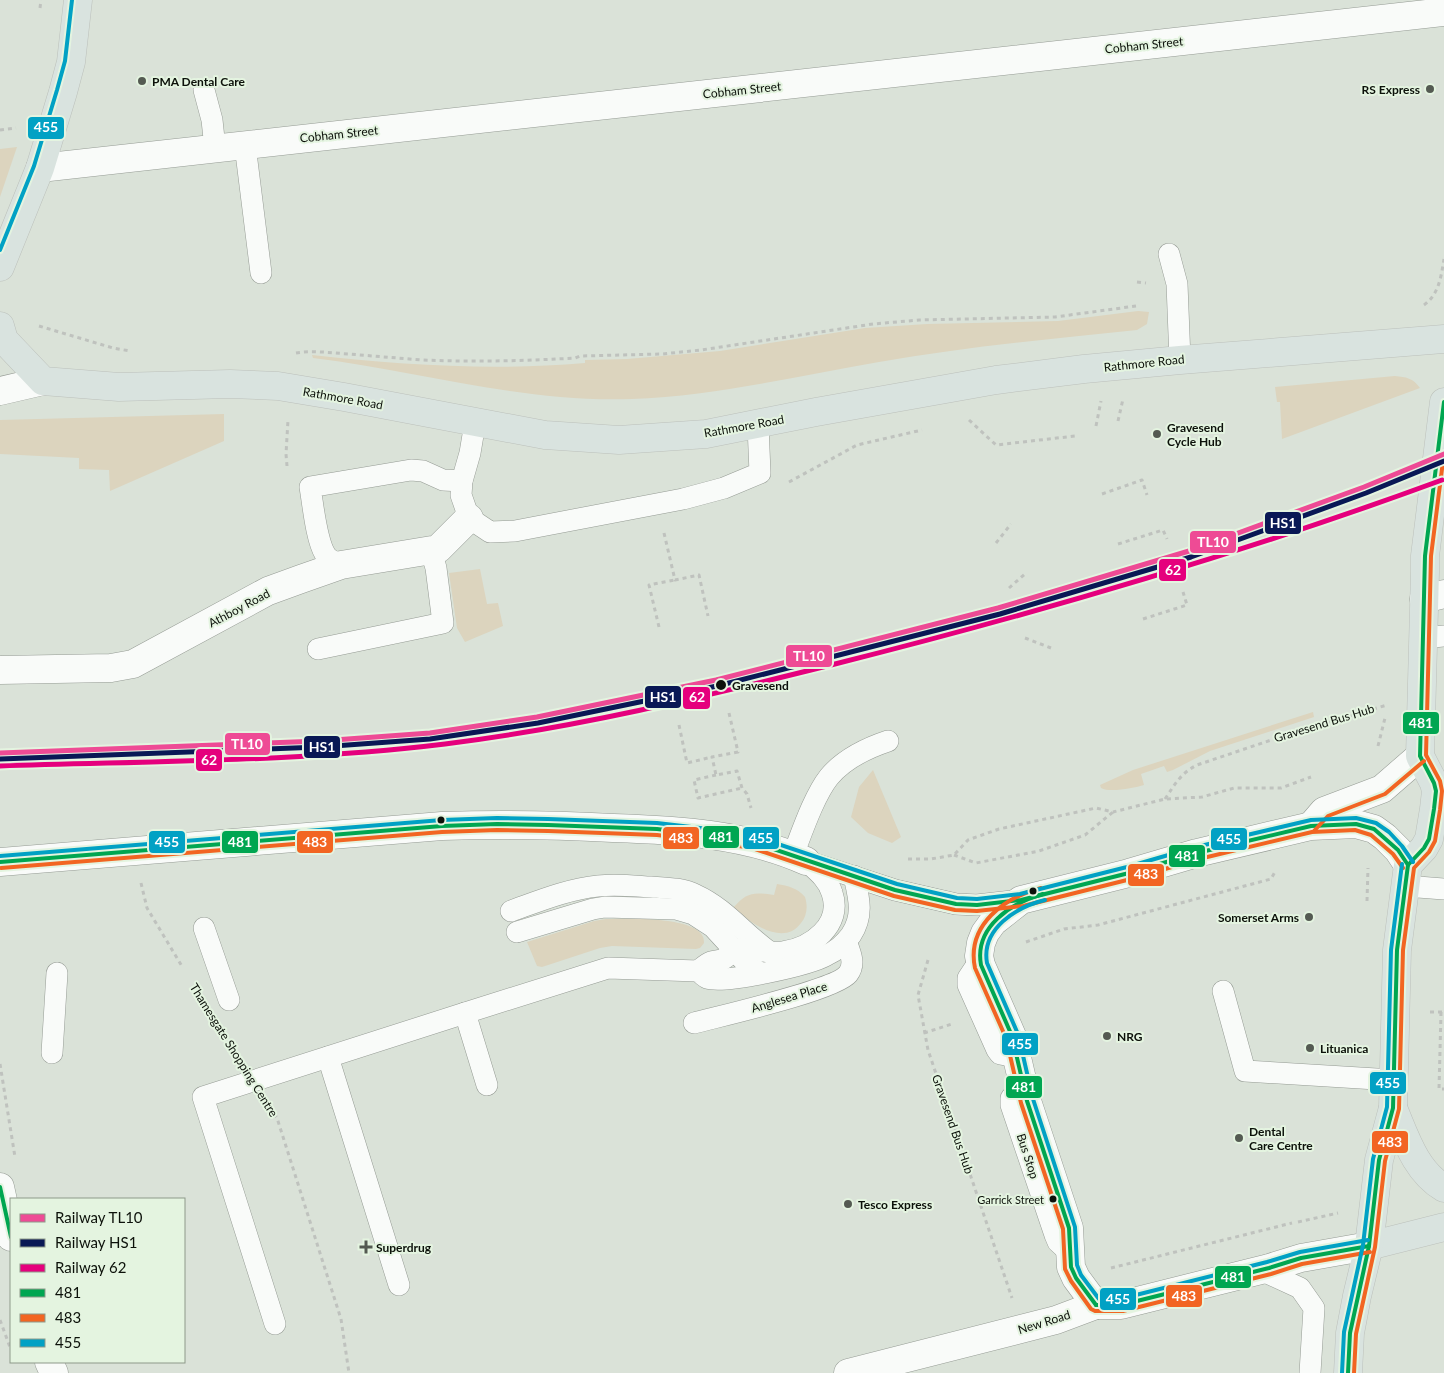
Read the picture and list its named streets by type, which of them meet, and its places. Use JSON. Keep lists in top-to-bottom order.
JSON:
{
  "streets": {
    "main road": ["Rathmore Road", "New Road"],
    "street": ["Cobham Street", "Athboy Road"],
    "lane": ["Anglesea Place"],
    "path": ["Gravesend Bus Hub", "Thamesgate Shopping Centre"]
  },
  "crossings": [
    ["Gravesend Bus Hub", "New Road"]
  ],
  "places": {
    "other": [
      "PMA Dental Care",
      "RS Express",
      "Gravesend Cycle Hub",
      "Gravesend",
      "Somerset Arms",
      "NRG",
      "Lituanica",
      "Dental Care Centre",
      "Garrick Street",
      "Tesco Express"
    ],
    "health": ["Superdrug"]
  },
  "lines": [
    "transit line 455",
    "transit line 481",
    "transit line 483",
    "rail line TL10",
    "rail line HS1",
    "rail line 62"
  ],
  "legend": [
    "Railway TL10",
    "Railway HS1",
    "Railway 62",
    "481",
    "483",
    "455"
  ]
}
